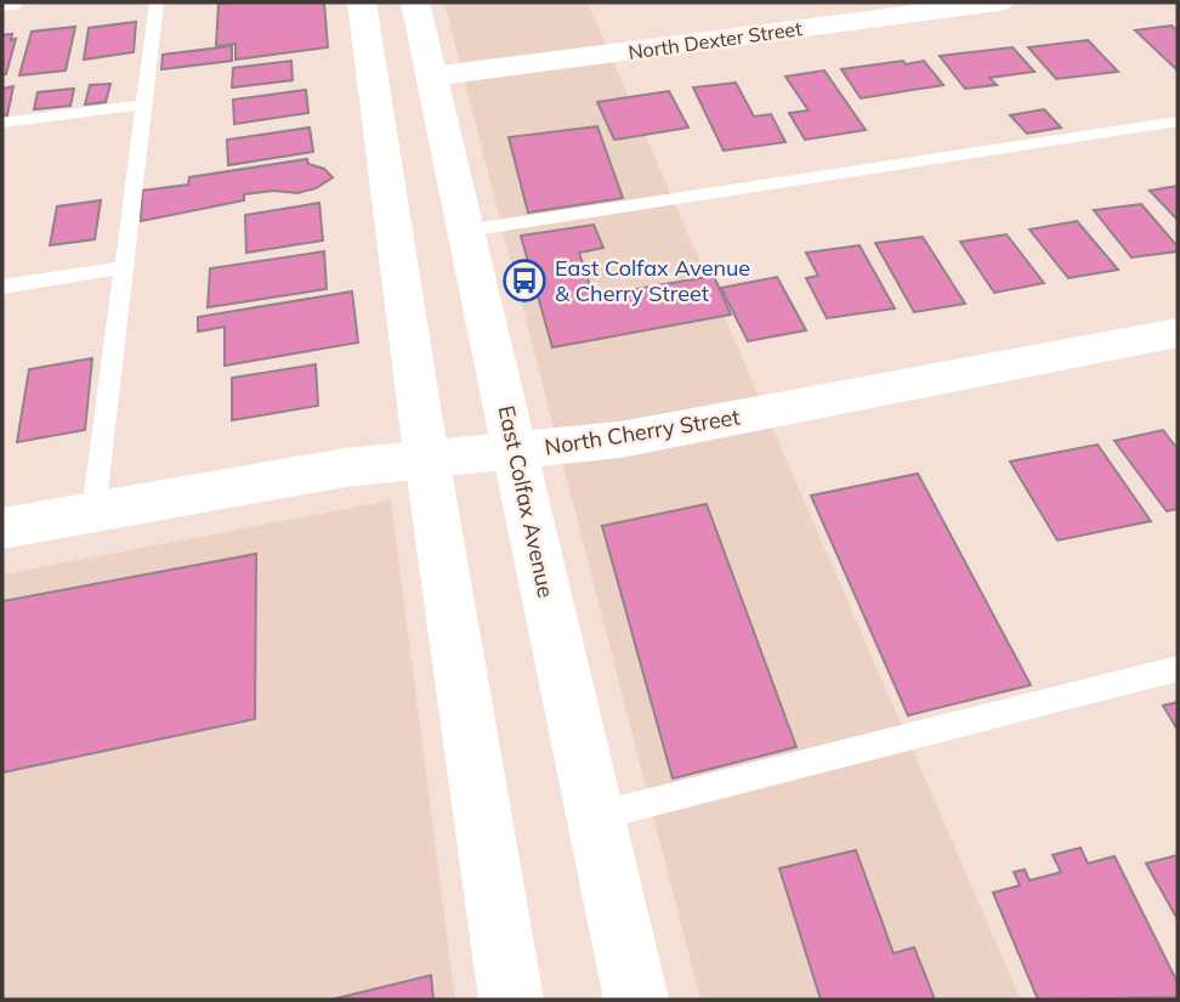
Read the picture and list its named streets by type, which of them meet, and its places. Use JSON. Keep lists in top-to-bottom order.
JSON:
{
  "streets": {
    "main road": ["North Dexter Street", "North Cherry Street", "East Colfax Avenue"]
  },
  "crossings": [
    ["North Dexter Street", "East Colfax Avenue"],
    ["North Cherry Street", "East Colfax Avenue"]
  ],
  "places": {
    "bus stop": ["East Colfax Avenue & Cherry Street"]
  }
}
